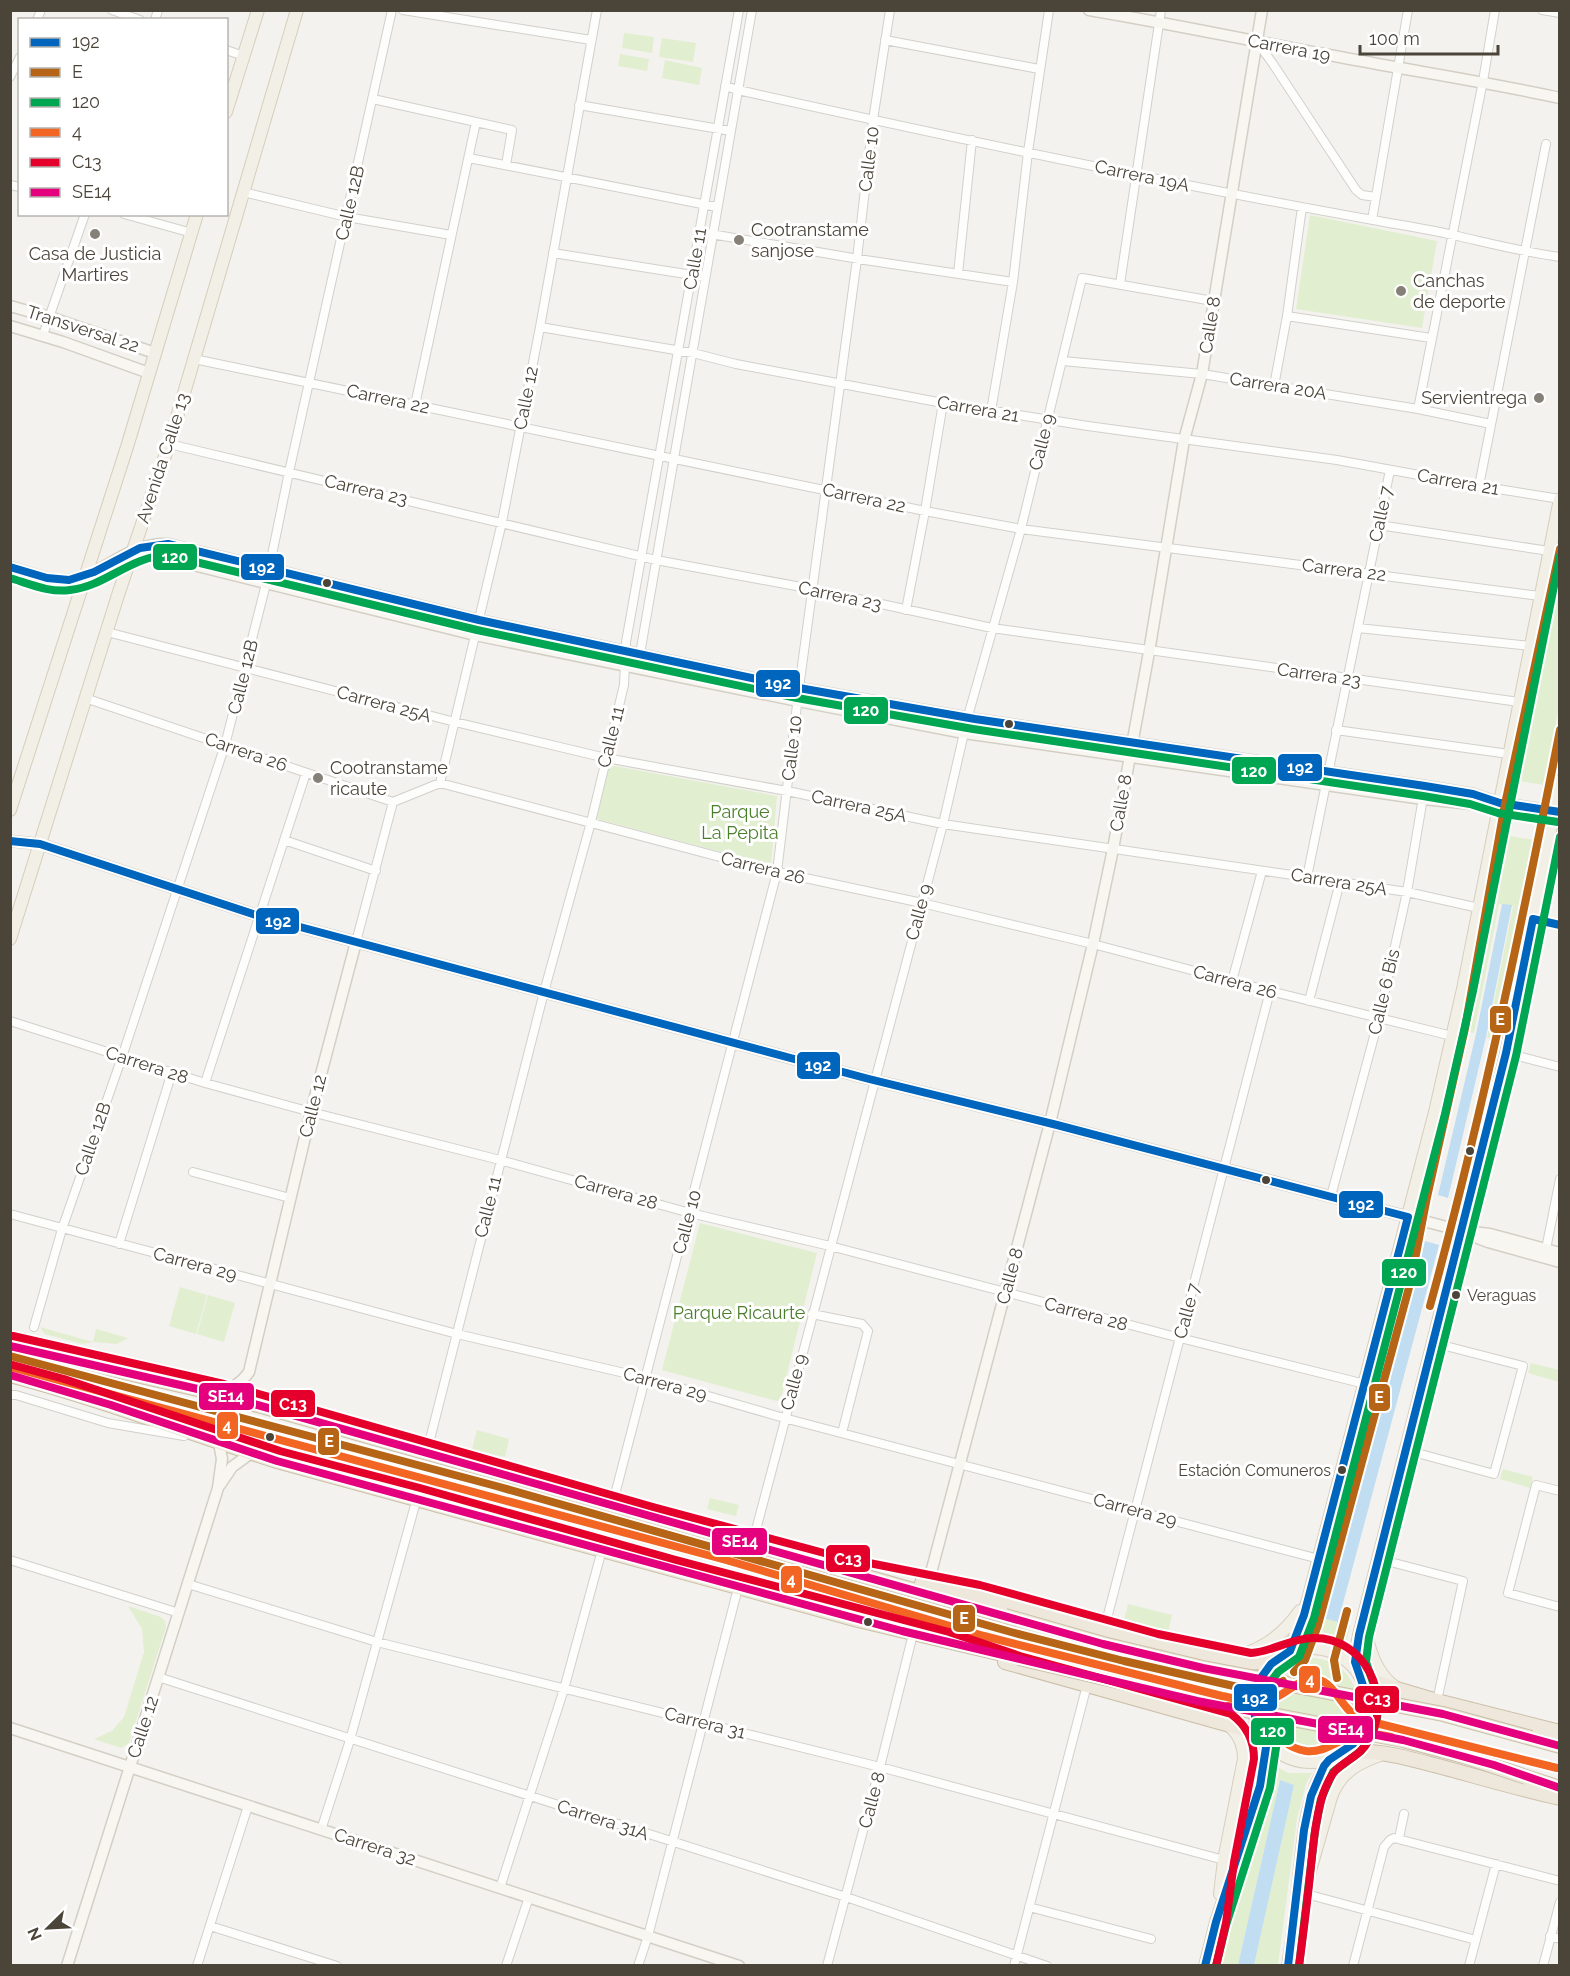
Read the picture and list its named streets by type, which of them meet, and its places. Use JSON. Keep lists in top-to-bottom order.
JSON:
{
  "streets": {
    "main road": [
      "Carrera 19",
      "Calle 8",
      "Transversal 22",
      "Calle 12",
      "Avenida Calle 13",
      "Carrera 32"
    ],
    "street": [
      "Calle 10",
      "Carrera 19A",
      "Calle 12B",
      "Calle 11",
      "Carrera 20A",
      "Carrera 22",
      "Carrera 21",
      "Calle 9",
      "Carrera 23",
      "Calle 7",
      "Carrera 25A",
      "Carrera 26",
      "Calle 6 Bis",
      "Carrera 28",
      "Carrera 29",
      "Carrera 31",
      "Carrera 31A"
    ]
  },
  "crossings": [
    ["Carrera 19", "Calle 8"],
    ["Calle 10", "Carrera 19A"],
    ["Calle 10", "Carrera 22"],
    ["Calle 10", "Carrera 21"],
    ["Calle 10", "Carrera 23"],
    ["Calle 10", "Carrera 25A"],
    ["Calle 10", "Carrera 26"],
    ["Calle 10", "Carrera 28"],
    ["Calle 10", "Carrera 29"],
    ["Carrera 19A", "Calle 11"],
    ["Carrera 19A", "Calle 8"],
    ["Calle 12B", "Carrera 22"],
    ["Calle 12B", "Carrera 23"],
    ["Calle 12B", "Carrera 25A"],
    ["Calle 12B", "Carrera 26"],
    ["Calle 12B", "Carrera 28"],
    ["Calle 12B", "Carrera 29"],
    ["Calle 11", "Carrera 22"],
    ["Calle 11", "Carrera 21"],
    ["Calle 11", "Carrera 23"],
    ["Calle 11", "Carrera 25A"],
    ["Calle 11", "Carrera 26"],
    ["Calle 11", "Carrera 28"],
    ["Calle 11", "Carrera 29"],
    ["Calle 8", "Carrera 20A"],
    ["Calle 8", "Carrera 22"],
    ["Calle 8", "Carrera 21"],
    ["Calle 8", "Carrera 23"],
    ["Calle 8", "Carrera 25A"],
    ["Calle 8", "Carrera 26"],
    ["Calle 8", "Carrera 28"],
    ["Calle 8", "Carrera 29"],
    ["Calle 8", "Carrera 31"],
    ["Calle 8", "Carrera 31A"],
    ["Transversal 22", "Avenida Calle 13"],
    ["Carrera 20A", "Calle 9"],
    ["Calle 12", "Carrera 22"],
    ["Calle 12", "Carrera 21"],
    ["Calle 12", "Carrera 23"],
    ["Calle 12", "Carrera 25A"],
    ["Calle 12", "Carrera 26"],
    ["Calle 12", "Carrera 28"],
    ["Calle 12", "Carrera 29"],
    ["Calle 12", "Carrera 31"],
    ["Calle 12", "Carrera 31A"],
    ["Calle 12", "Carrera 32"],
    ["Carrera 22", "Calle 9"],
    ["Carrera 22", "Avenida Calle 13"],
    ["Carrera 22", "Calle 7"],
    ["Carrera 21", "Calle 9"],
    ["Carrera 21", "Calle 7"],
    ["Calle 9", "Carrera 23"],
    ["Calle 9", "Carrera 25A"],
    ["Calle 9", "Carrera 26"],
    ["Calle 9", "Carrera 28"],
    ["Calle 9", "Carrera 29"],
    ["Avenida Calle 13", "Carrera 23"],
    ["Avenida Calle 13", "Carrera 25A"],
    ["Avenida Calle 13", "Carrera 26"],
    ["Carrera 23", "Calle 7"],
    ["Calle 7", "Carrera 25A"],
    ["Calle 7", "Carrera 26"],
    ["Calle 7", "Carrera 28"],
    ["Calle 7", "Carrera 29"],
    ["Carrera 25A", "Calle 6 Bis"],
    ["Carrera 26", "Calle 6 Bis"]
  ],
  "parks": ["Parque La Pepita", "Parque Ricaurte"],
  "places": [
    "Casa de Justicia Martires",
    "Cootranstame sanjose",
    "Canchas de deporte",
    "Servientrega",
    "Cootranstame ricaute",
    "Veraguas",
    "Estación Comuneros"
  ],
  "lines": [
    "transit line 192",
    "transit line E",
    "transit line 120",
    "transit line C13",
    "transit line SE14",
    "transit line 4"
  ],
  "legend": [
    "192",
    "E",
    "120",
    "4",
    "C13",
    "SE14"
  ],
  "scale_bar": "100 m",
  "north": "bottom left"
}
